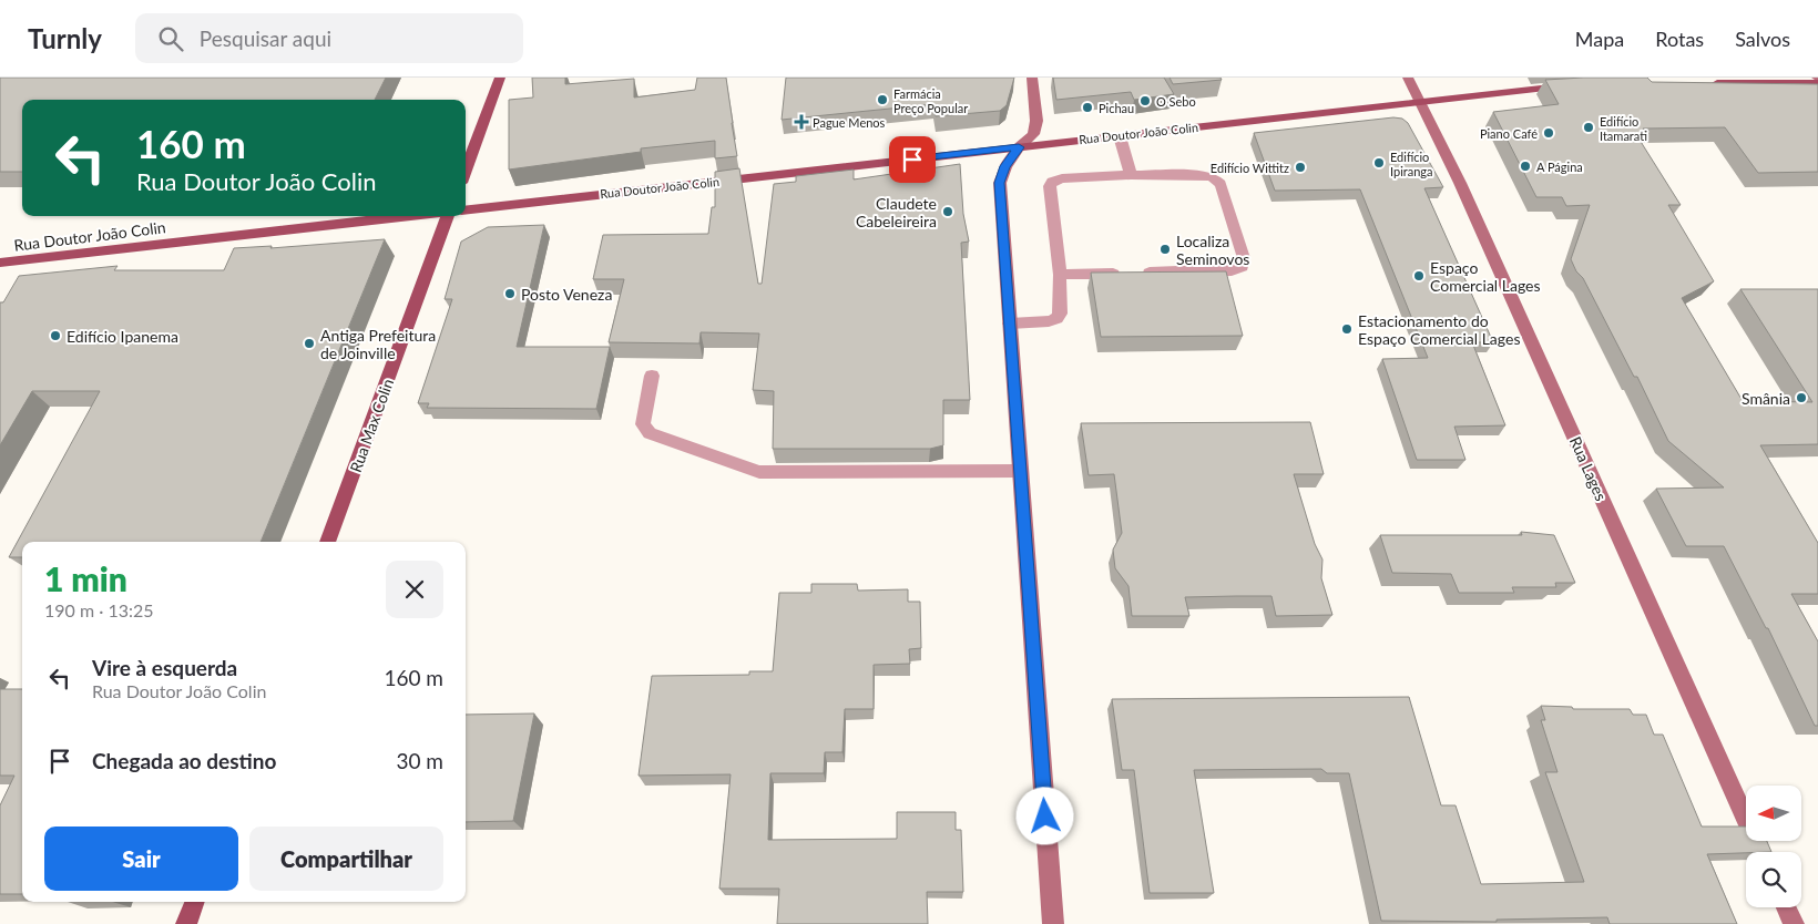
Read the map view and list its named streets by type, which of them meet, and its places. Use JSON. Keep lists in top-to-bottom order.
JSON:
{
  "streets": {
    "main road": ["Rua Doutor João Colin", "Rua Max Colin", "Rua Lages"]
  },
  "crossings": [
    ["Rua Doutor João Colin", "Rua Lages"]
  ],
  "places": {
    "other": [
      "Farmácia Preço Popular",
      "O Sebo",
      "Pichau",
      "Edifício Itamarati",
      "Piano Café",
      "Edifício Ipiranga",
      "A Página",
      "Edifício Wittitz",
      "Claudete Cabeleireira",
      "Localiza Seminovos",
      "Espaço Comercial Lages",
      "Posto Veneza",
      "Estacionamento do Espaço Comercial Lages",
      "Edifício Ipanema",
      "Antiga Prefeitura de Joinville",
      "Smânia"
    ],
    "health": ["Pague Menos"]
  },
  "north": "left",
  "page": {
    "header": "Turnly",
    "search": "Pesquisar aqui",
    "nav": ["Mapa", "Rotas", "Salvos"],
    "turn": ["160 m", "Rua Doutor João Colin"],
    "heading": ["1 min", "190 m · 13:25"],
    "list": [
      {
        "name": "Vire à esquerda",
        "note": "Rua Doutor João Colin",
        "value": "160 m"
      },
      {
        "name": "Chegada ao destino",
        "value": "30 m"
      }
    ],
    "buttons": ["Sair", "Compartilhar"]
  }
}
